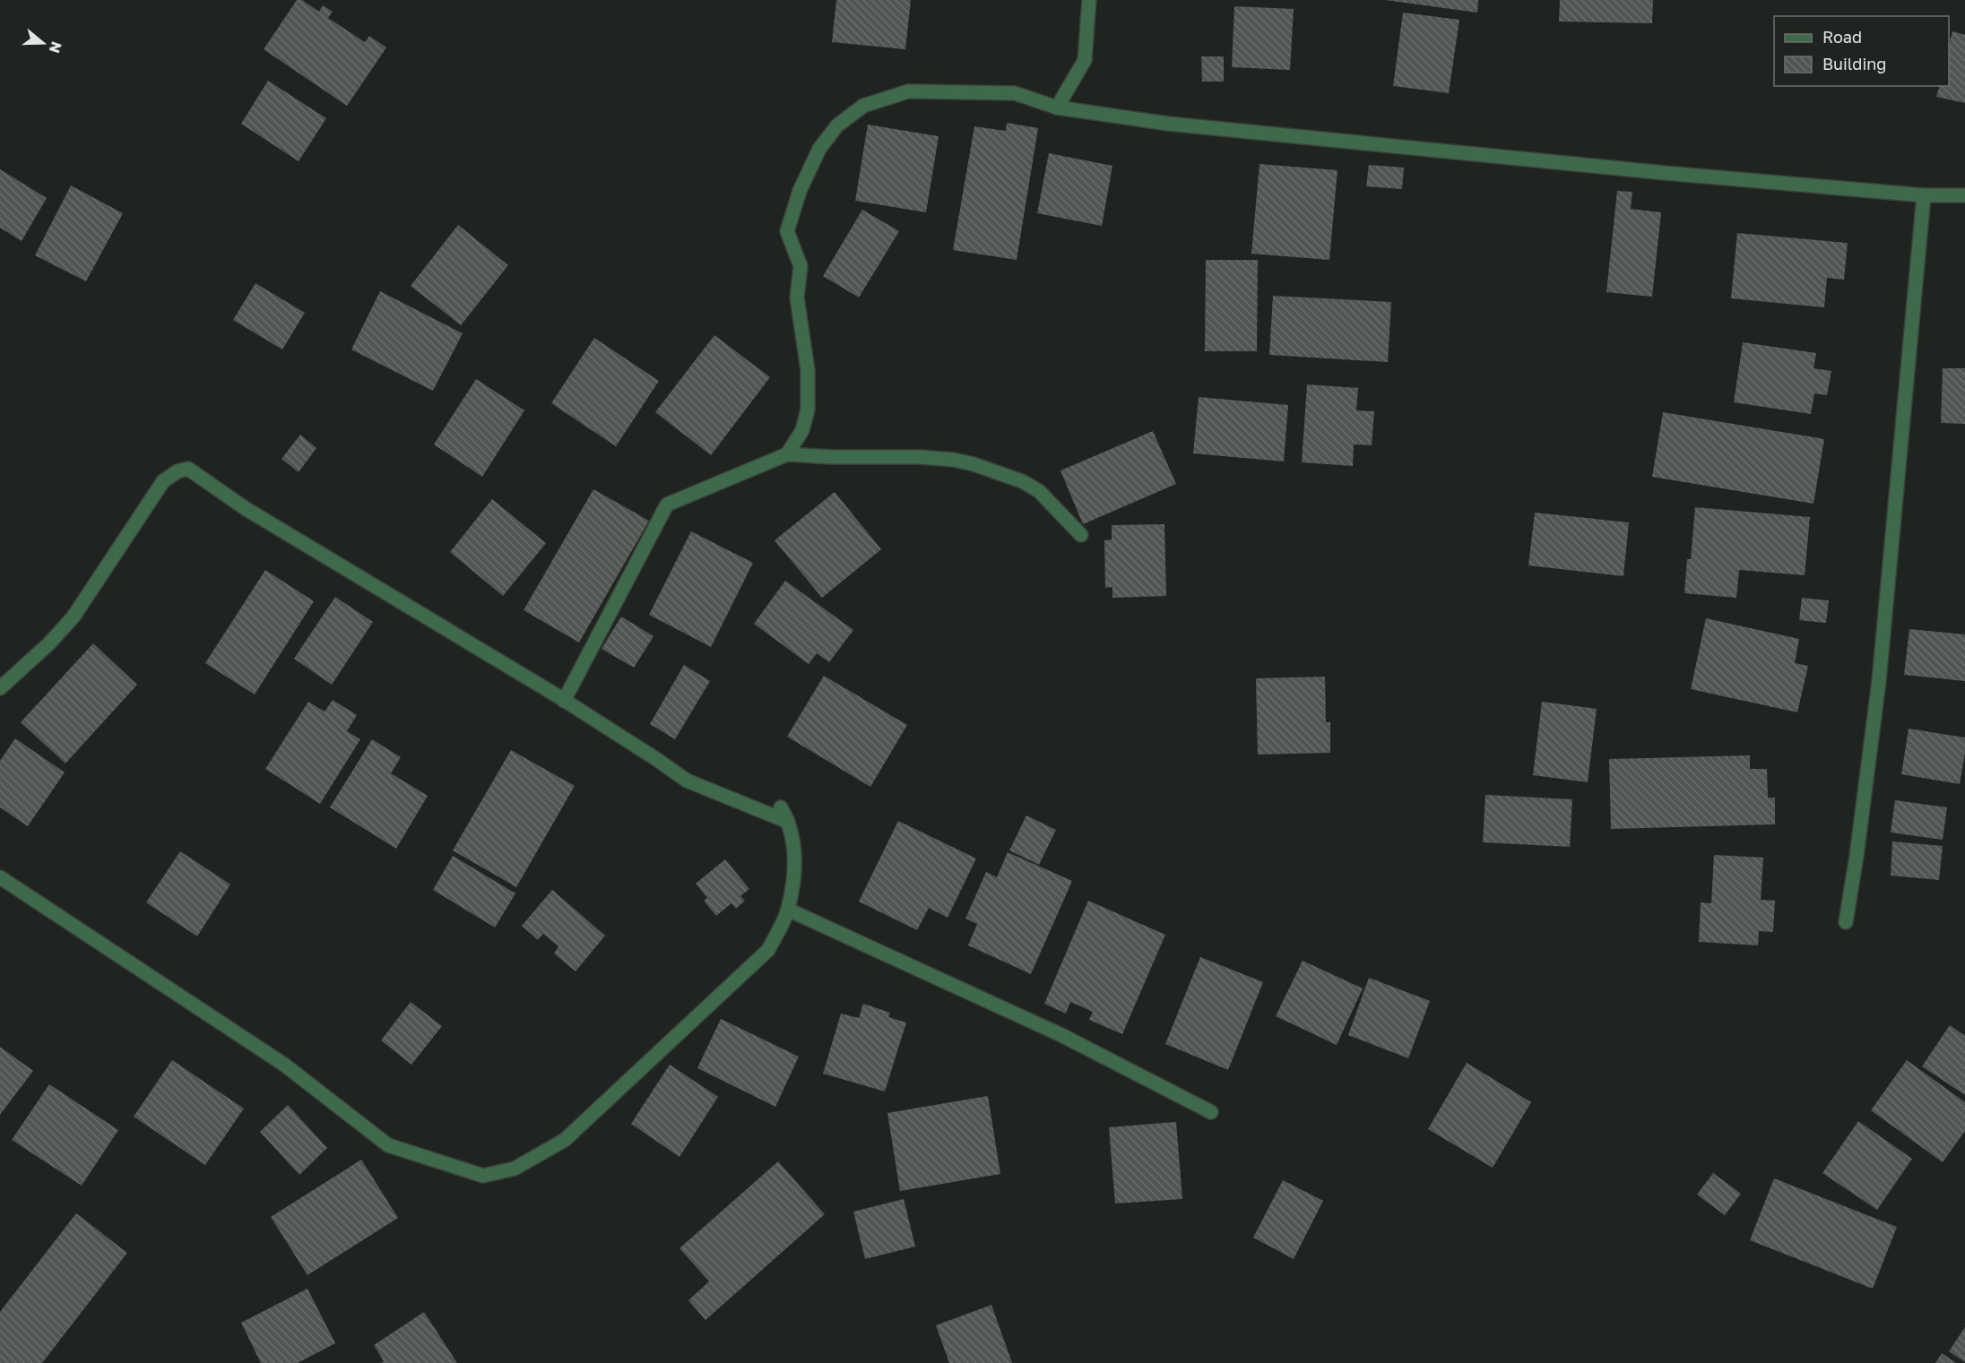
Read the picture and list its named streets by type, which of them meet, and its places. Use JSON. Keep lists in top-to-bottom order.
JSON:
{
  "legend": ["Road", "Building"],
  "north": "right"
}
